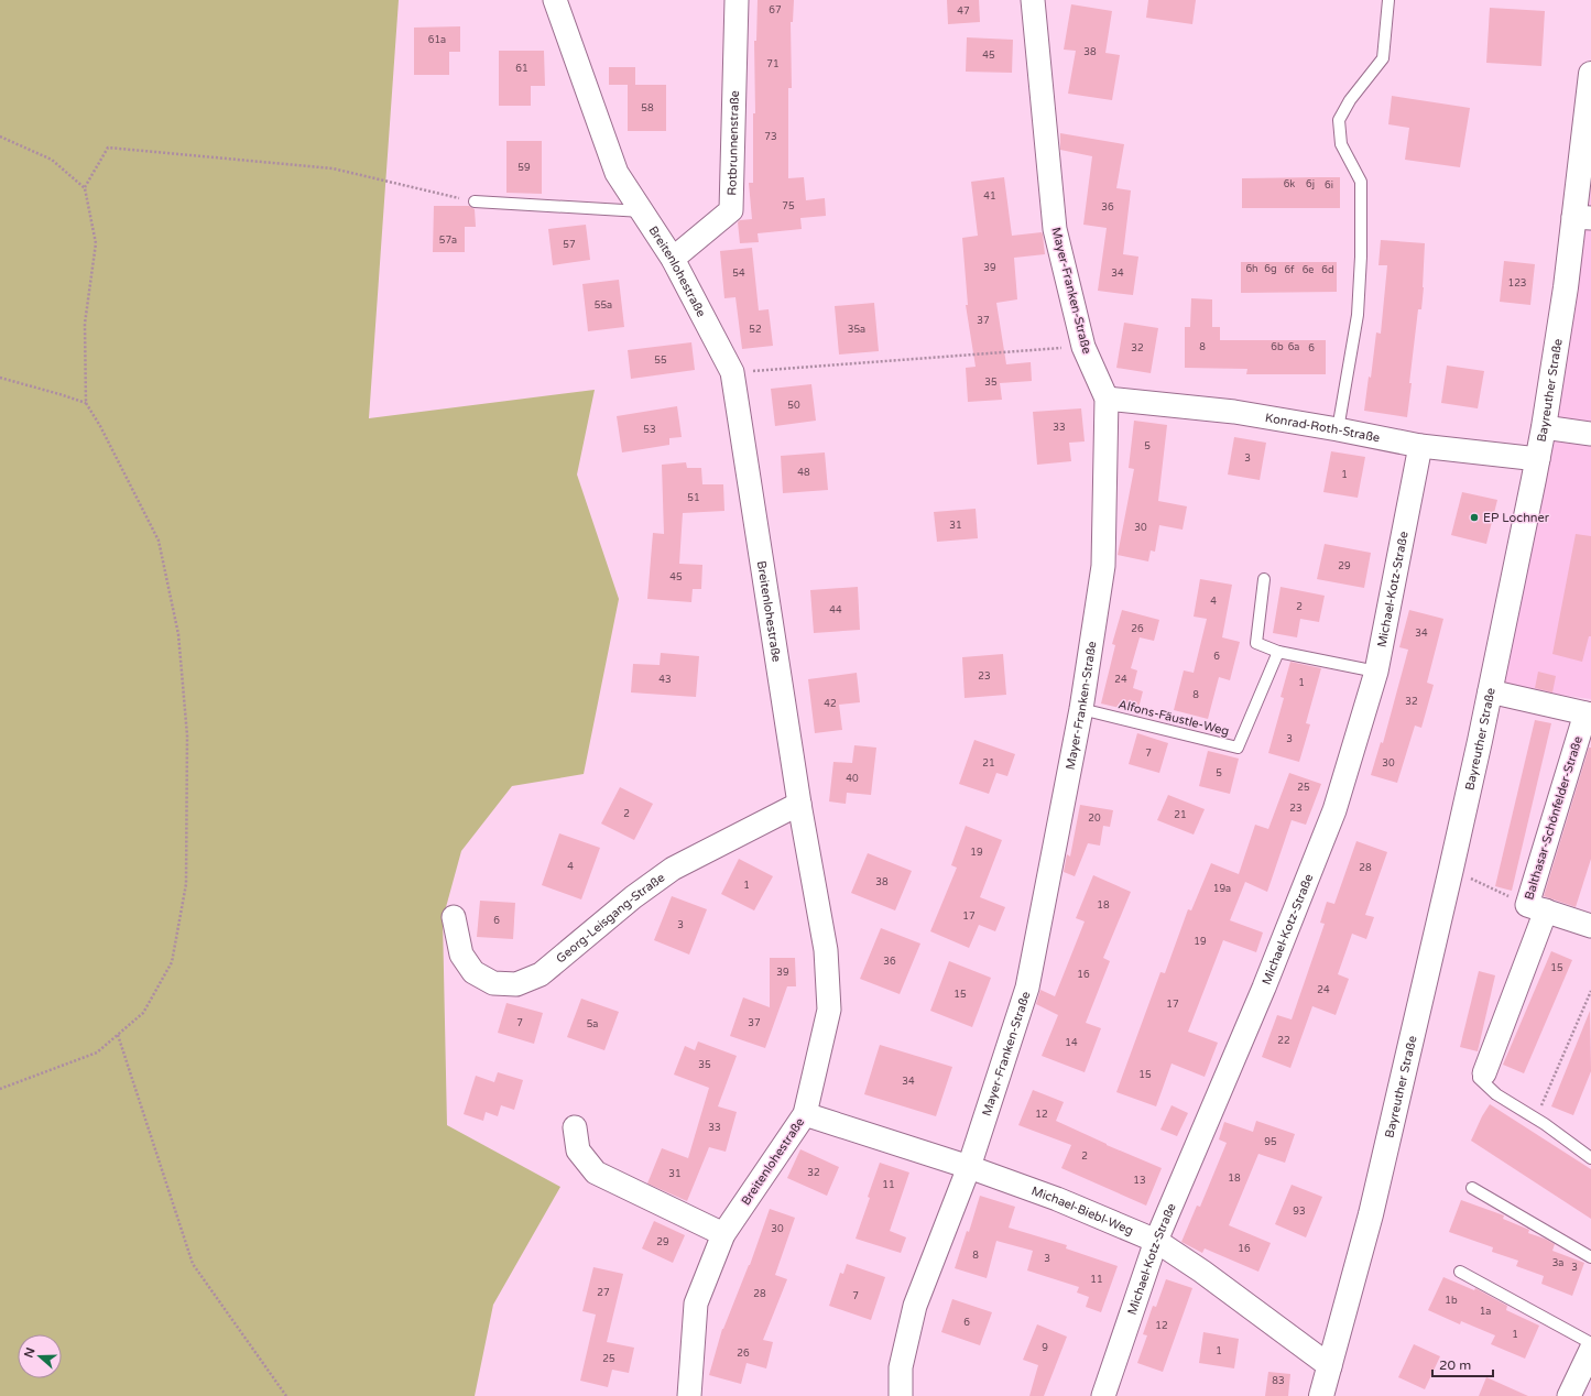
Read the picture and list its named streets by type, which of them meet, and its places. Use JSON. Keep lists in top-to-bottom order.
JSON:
{
  "streets": {
    "main road": ["Bayreuther Straße"],
    "street": [
      "Rotbrunnenstraße",
      "Breitenlohestraße",
      "Mayer-Franken-Straße",
      "Konrad-Roth-Straße",
      "Michael-Kotz-Straße",
      "Balthasar-Schönfelder-Straße",
      "Georg-Leisgang-Straße",
      "Michael-Biebl-Weg"
    ],
    "lane": ["Alfons-Fäustle-Weg"]
  },
  "crossings": [
    ["Rotbrunnenstraße", "Breitenlohestraße"],
    ["Breitenlohestraße", "Georg-Leisgang-Straße"],
    ["Breitenlohestraße", "Michael-Biebl-Weg"],
    ["Mayer-Franken-Straße", "Konrad-Roth-Straße"],
    ["Mayer-Franken-Straße", "Alfons-Fäustle-Weg"],
    ["Mayer-Franken-Straße", "Michael-Biebl-Weg"],
    ["Bayreuther Straße", "Konrad-Roth-Straße"],
    ["Bayreuther Straße", "Balthasar-Schönfelder-Straße"],
    ["Bayreuther Straße", "Michael-Biebl-Weg"],
    ["Konrad-Roth-Straße", "Michael-Kotz-Straße"],
    ["Michael-Kotz-Straße", "Michael-Biebl-Weg"]
  ],
  "places": ["EP Lochner"],
  "house_numbers": [
    "67",
    "47",
    "61a",
    "38",
    "45",
    "71",
    "61",
    "58",
    "73",
    "59",
    "6k",
    "6j",
    "6i",
    "41",
    "75",
    "36",
    "57a",
    "57",
    "39",
    "6h",
    "6g",
    "6f",
    "6e",
    "6d",
    "54",
    "34",
    "123",
    "55a",
    "37",
    "52",
    "35a",
    "8",
    "6b",
    "6a",
    "32",
    "6",
    "55",
    "35",
    "50",
    "33",
    "53",
    "5",
    "3",
    "48",
    "1",
    "51",
    "31",
    "30",
    "29",
    "45",
    "4",
    "2",
    "44",
    "26",
    "34",
    "6",
    "23",
    "43",
    "24",
    "1",
    "8",
    "32",
    "42",
    "3",
    "7",
    "21",
    "30",
    "5",
    "40",
    "25",
    "23",
    "2",
    "21",
    "20",
    "19",
    "4",
    "28",
    "38",
    "1",
    "19a",
    "18",
    "17",
    "6",
    "3",
    "19",
    "36",
    "15",
    "39",
    "16",
    "24",
    "15",
    "17",
    "7",
    "37",
    "5a",
    "22",
    "14",
    "35",
    "15",
    "34",
    "12",
    "33",
    "95",
    "2",
    "32",
    "31",
    "18",
    "13",
    "11",
    "93",
    "30",
    "29",
    "16",
    "8",
    "3",
    "3a",
    "3",
    "11",
    "27",
    "28",
    "7",
    "1b",
    "1a",
    "6",
    "12",
    "1",
    "9",
    "1",
    "26",
    "25",
    "83"
  ],
  "scale_bar": "20 m",
  "north": "left"
}
